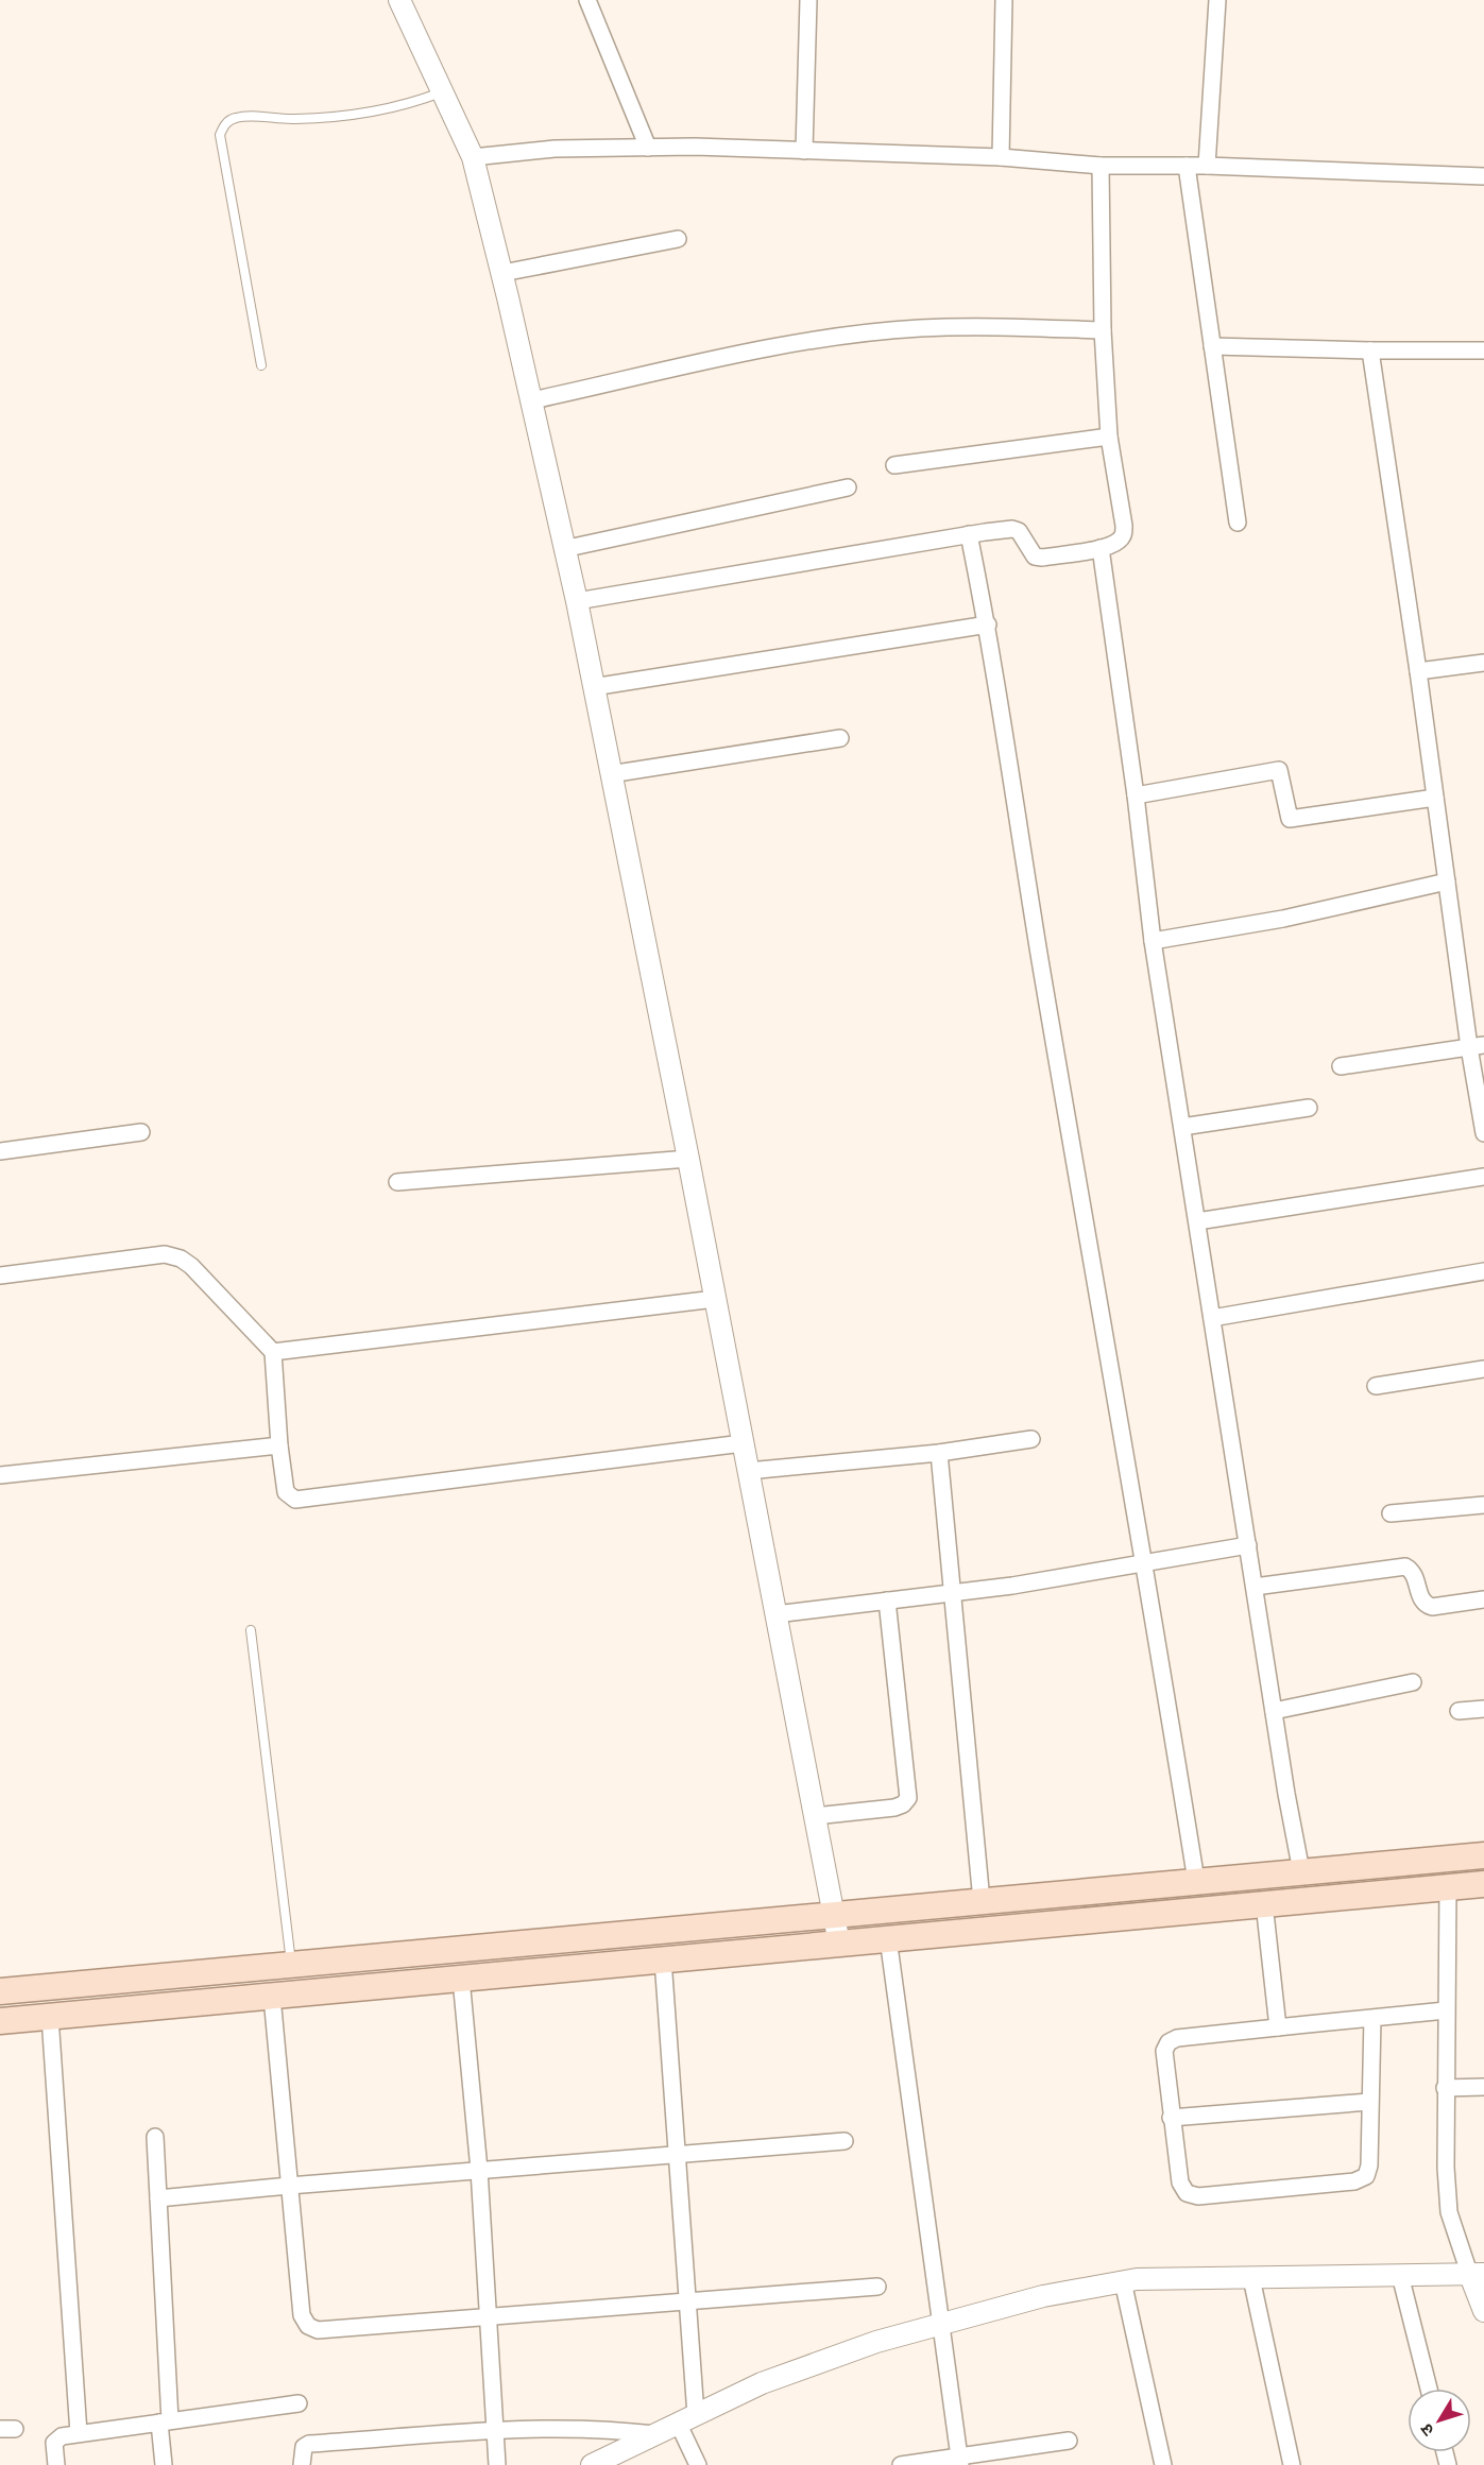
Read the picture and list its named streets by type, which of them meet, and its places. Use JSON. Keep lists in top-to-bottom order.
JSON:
{
  "north": "bottom left"
}
